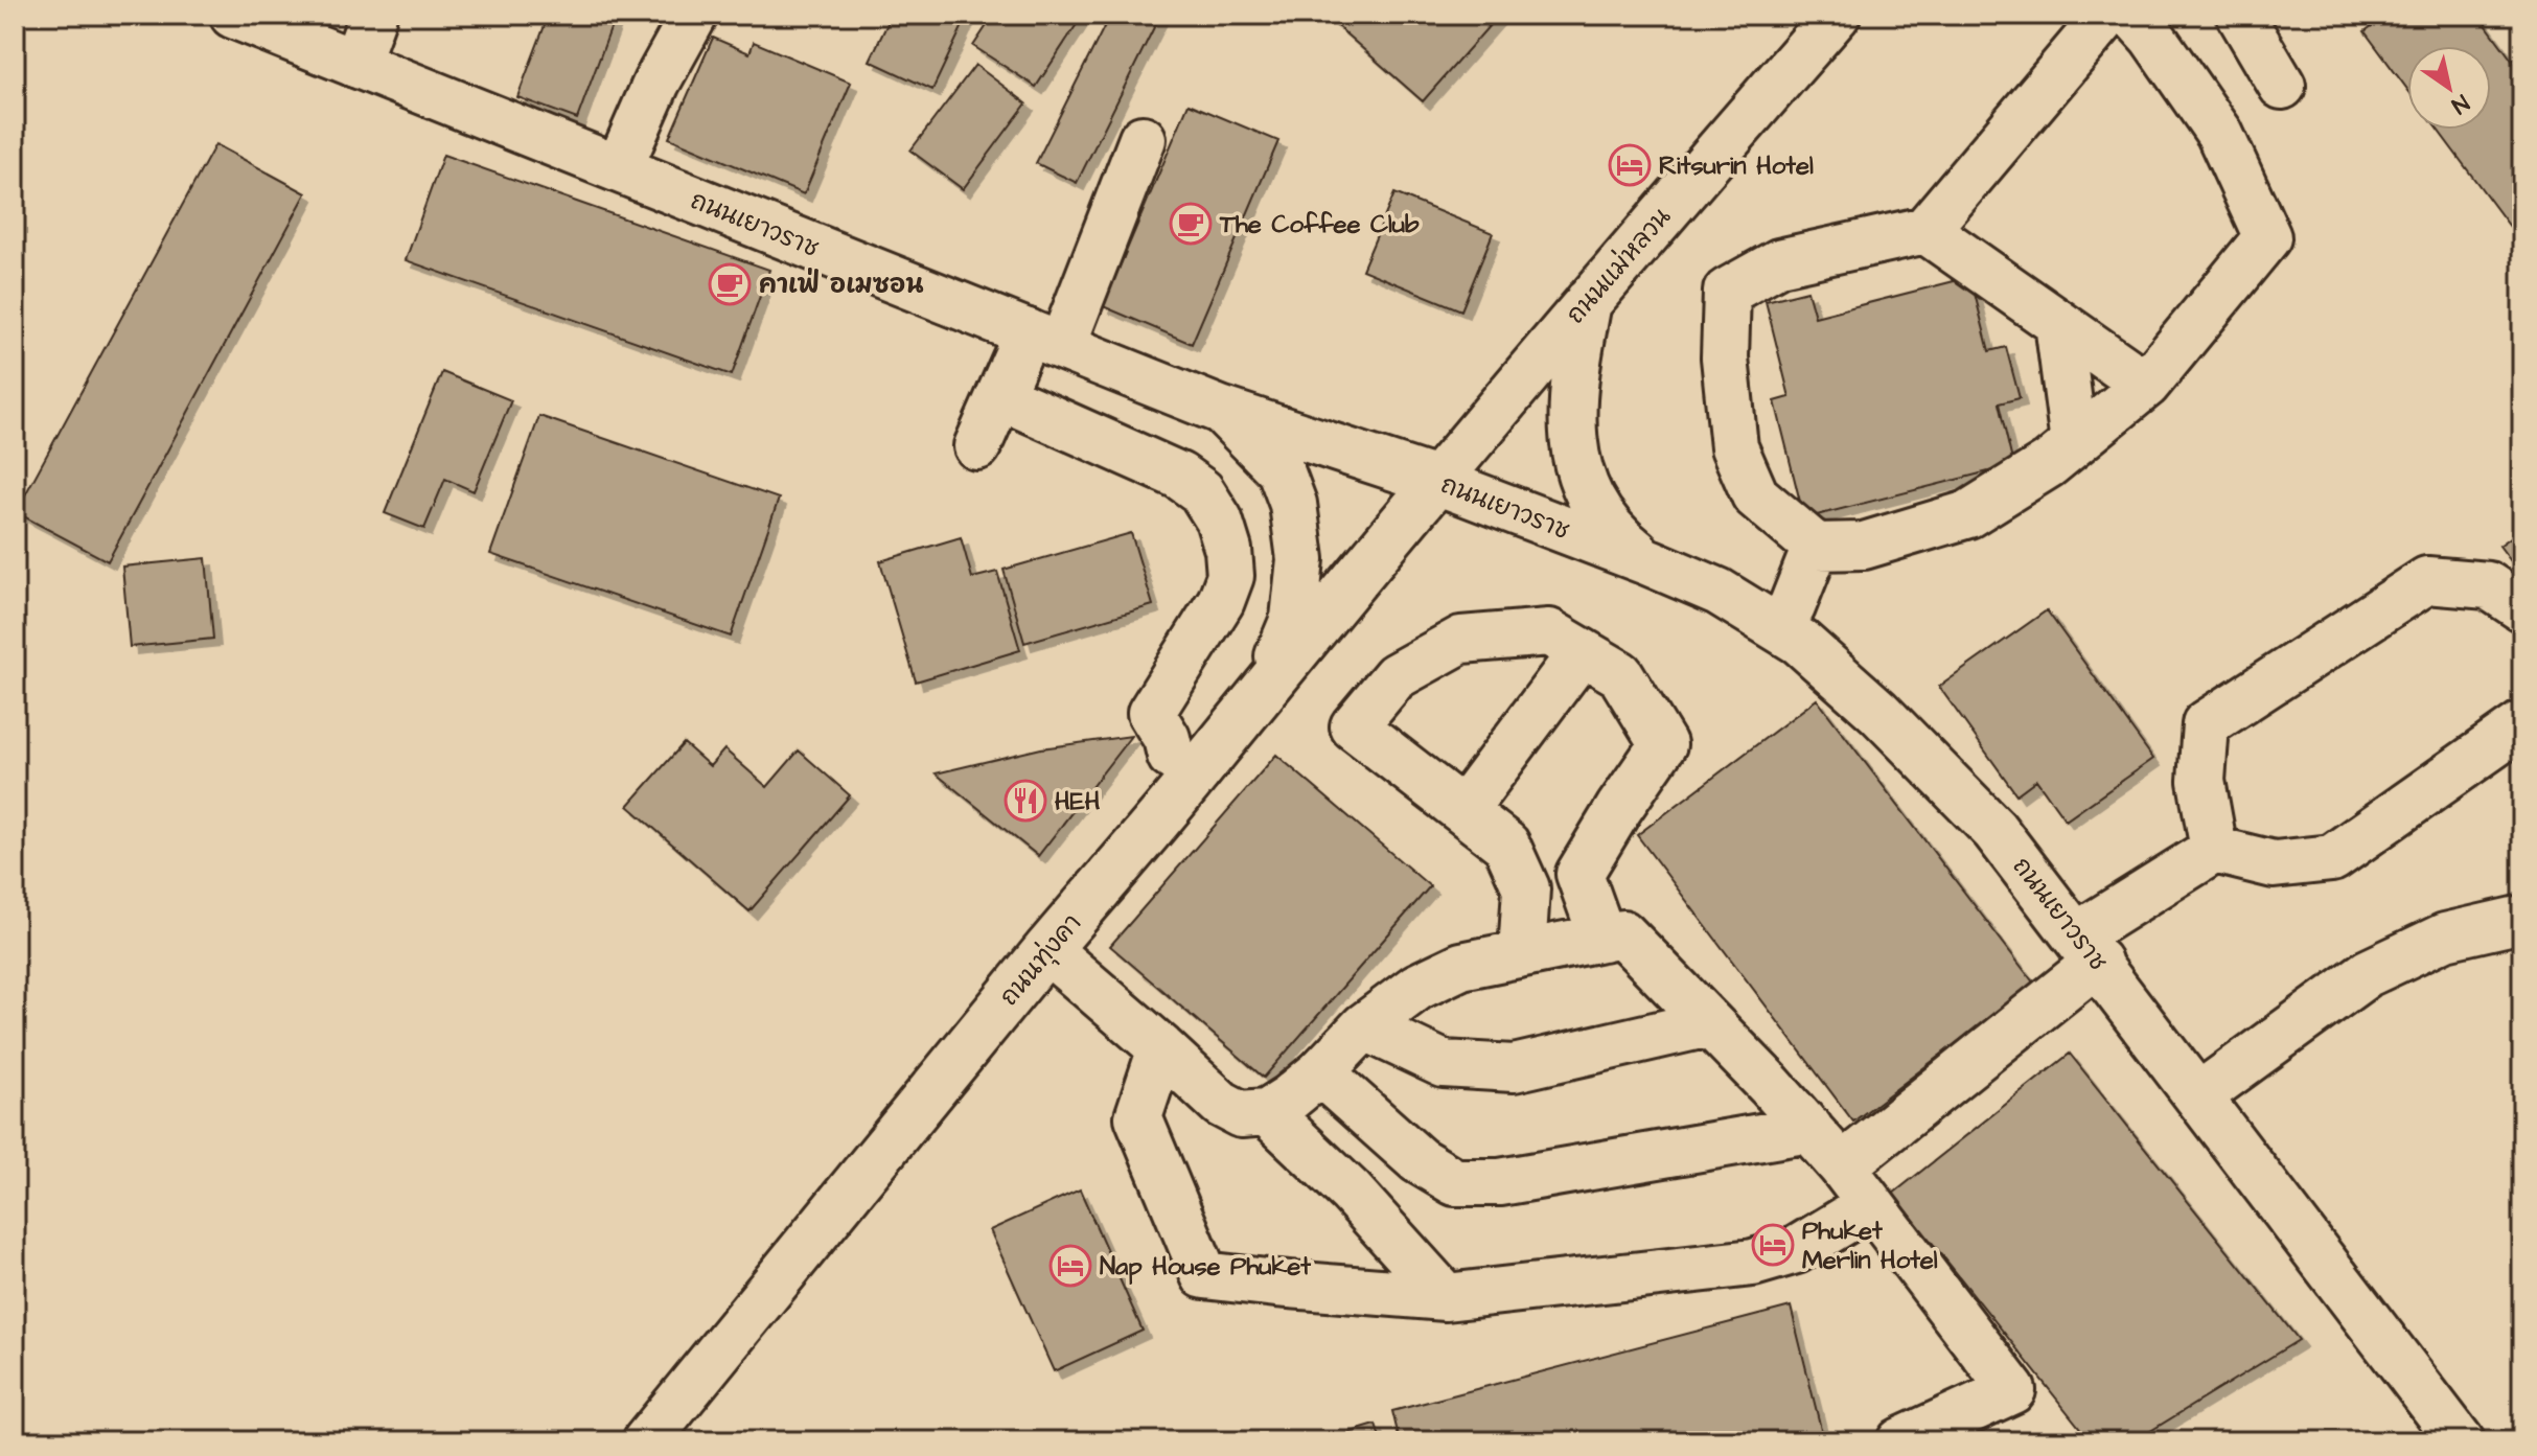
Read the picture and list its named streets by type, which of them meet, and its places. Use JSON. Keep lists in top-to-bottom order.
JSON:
{
  "streets": {
    "main road": ["ถนนเยาวราช", "ถนนแม่หลวน", "ถนนทุ่งคา"]
  },
  "crossings": [
    ["ถนนเยาวราช", "ถนนแม่หลวน"],
    ["ถนนเยาวราช", "ถนนทุ่งคา"],
    ["ถนนแม่หลวน", "ถนนทุ่งคา"]
  ],
  "places": {
    "hotel": ["Ritsurin Hotel", "Phuket Merlin Hotel", "Nap House Phuket"],
    "cafe": ["The Coffee Club", "คาเฟ่ อเมซอน"],
    "restaurant": ["HEH"]
  },
  "north": "bottom right"
}
